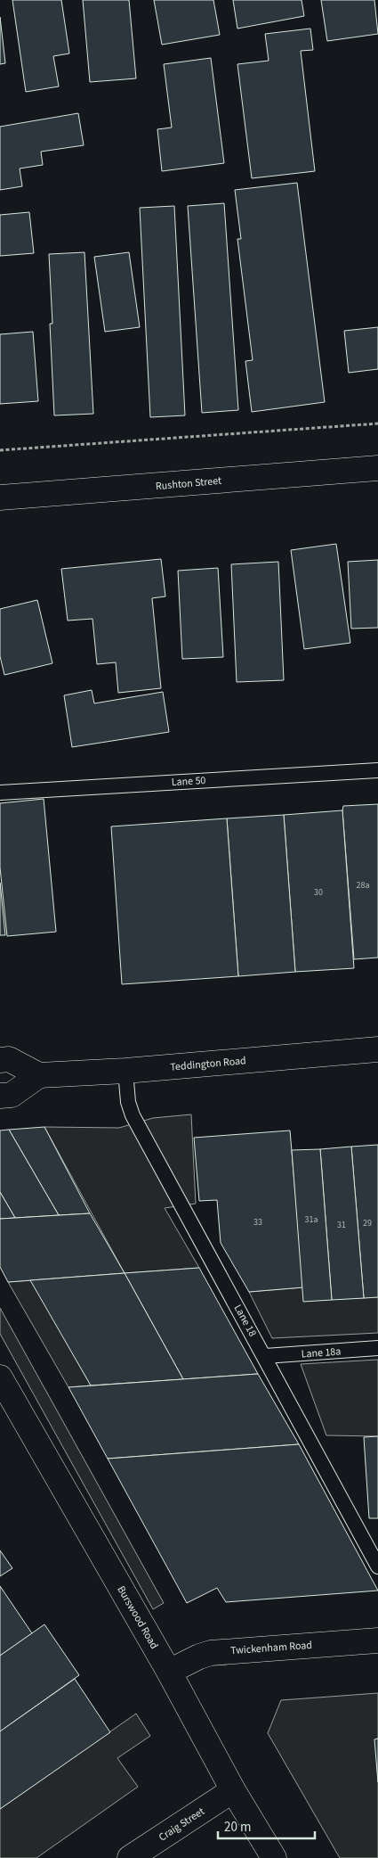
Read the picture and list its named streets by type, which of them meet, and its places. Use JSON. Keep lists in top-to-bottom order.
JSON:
{
  "streets": {
    "street": [
      "Rushton Street",
      "Teddington Road",
      "Burswood Road",
      "Twickenham Road",
      "Craig Street"
    ],
    "lane": ["Lane 50", "Lane 18", "Lane 18a"]
  },
  "crossings": [
    ["Teddington Road", "Lane 18"],
    ["Lane 18", "Lane 18a"],
    ["Burswood Road", "Twickenham Road"],
    ["Burswood Road", "Craig Street"]
  ],
  "house_numbers": [
    "28a",
    "30",
    "31a",
    "33",
    "29",
    "31"
  ],
  "scale_bar": "20 m"
}
